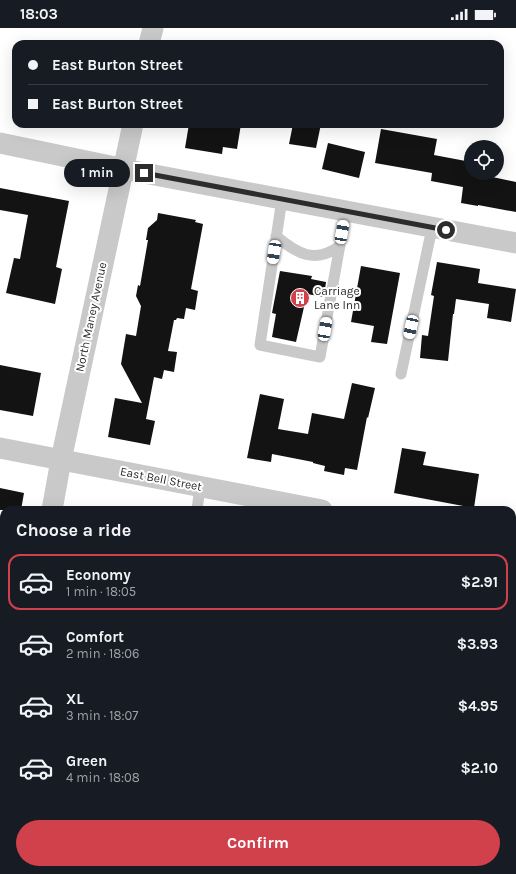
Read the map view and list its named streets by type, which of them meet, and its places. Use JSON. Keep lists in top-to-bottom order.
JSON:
{
  "streets": {
    "street": ["North Maney Avenue", "East Bell Street"]
  },
  "crossings": [
    ["North Maney Avenue", "East Bell Street"]
  ],
  "places": {
    "building": ["Carriage Lane Inn"]
  },
  "page": {
    "status": "18:03",
    "banner": ["East Burton Street", "East Burton Street"],
    "bubble": "1 min",
    "heading": "Choose a ride",
    "list": [
      {
        "name": "Economy",
        "note": "1 min · 18:05",
        "value": "$2.91"
      },
      {
        "name": "Comfort",
        "note": "2 min · 18:06",
        "value": "$3.93"
      },
      {
        "name": "XL",
        "note": "3 min · 18:07",
        "value": "$4.95"
      },
      {
        "name": "Green",
        "note": "4 min · 18:08",
        "value": "$2.10"
      }
    ],
    "buttons": "Confirm"
  }
}
